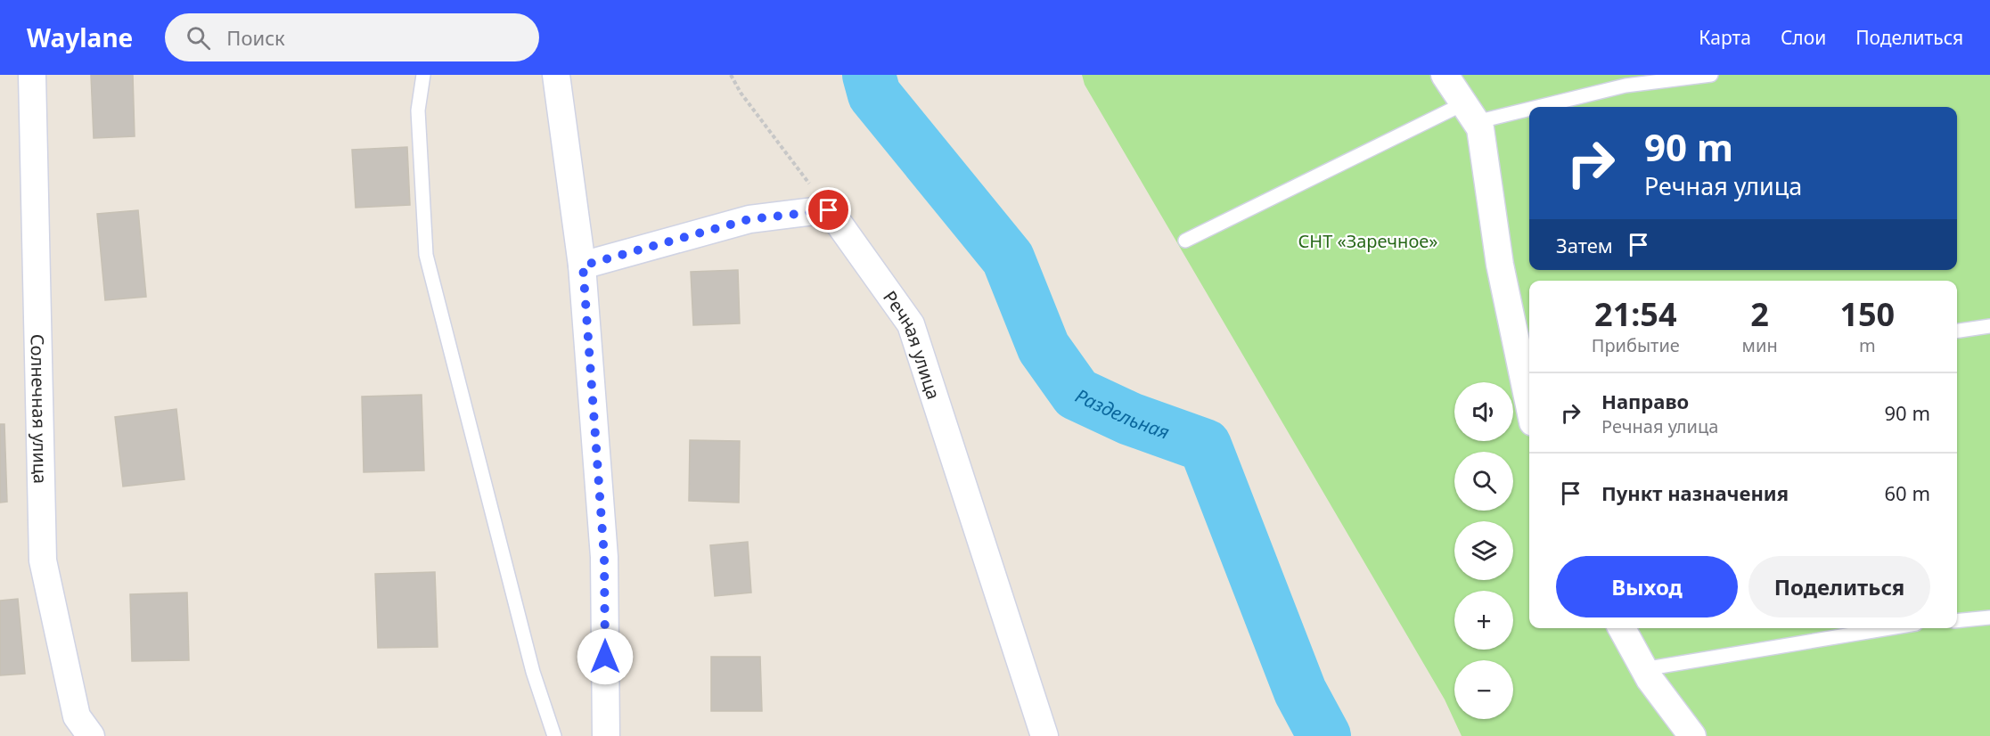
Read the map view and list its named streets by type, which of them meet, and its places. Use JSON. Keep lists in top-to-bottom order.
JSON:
{
  "streets": {
    "street": ["Речная улица", "Солнечная улица"]
  },
  "water": ["Раздельная"],
  "parks": ["СНТ «Заречное»"],
  "page": {
    "header": "Waylane",
    "search": "Поиск",
    "nav": ["Карта", "Слои", "Поделиться"],
    "turn": ["90 m", "Речная улица"],
    "then": "Затем",
    "eta": [
      "21:54",
      "Прибытие",
      "2",
      "мин",
      "150",
      "m"
    ],
    "list": [
      {
        "name": "Направо",
        "note": "Речная улица",
        "value": "90 m"
      },
      {
        "name": "Пункт назначения",
        "value": "60 m"
      }
    ],
    "map_buttons": ["+", "−"],
    "buttons": ["Выход", "Поделиться"]
  }
}
